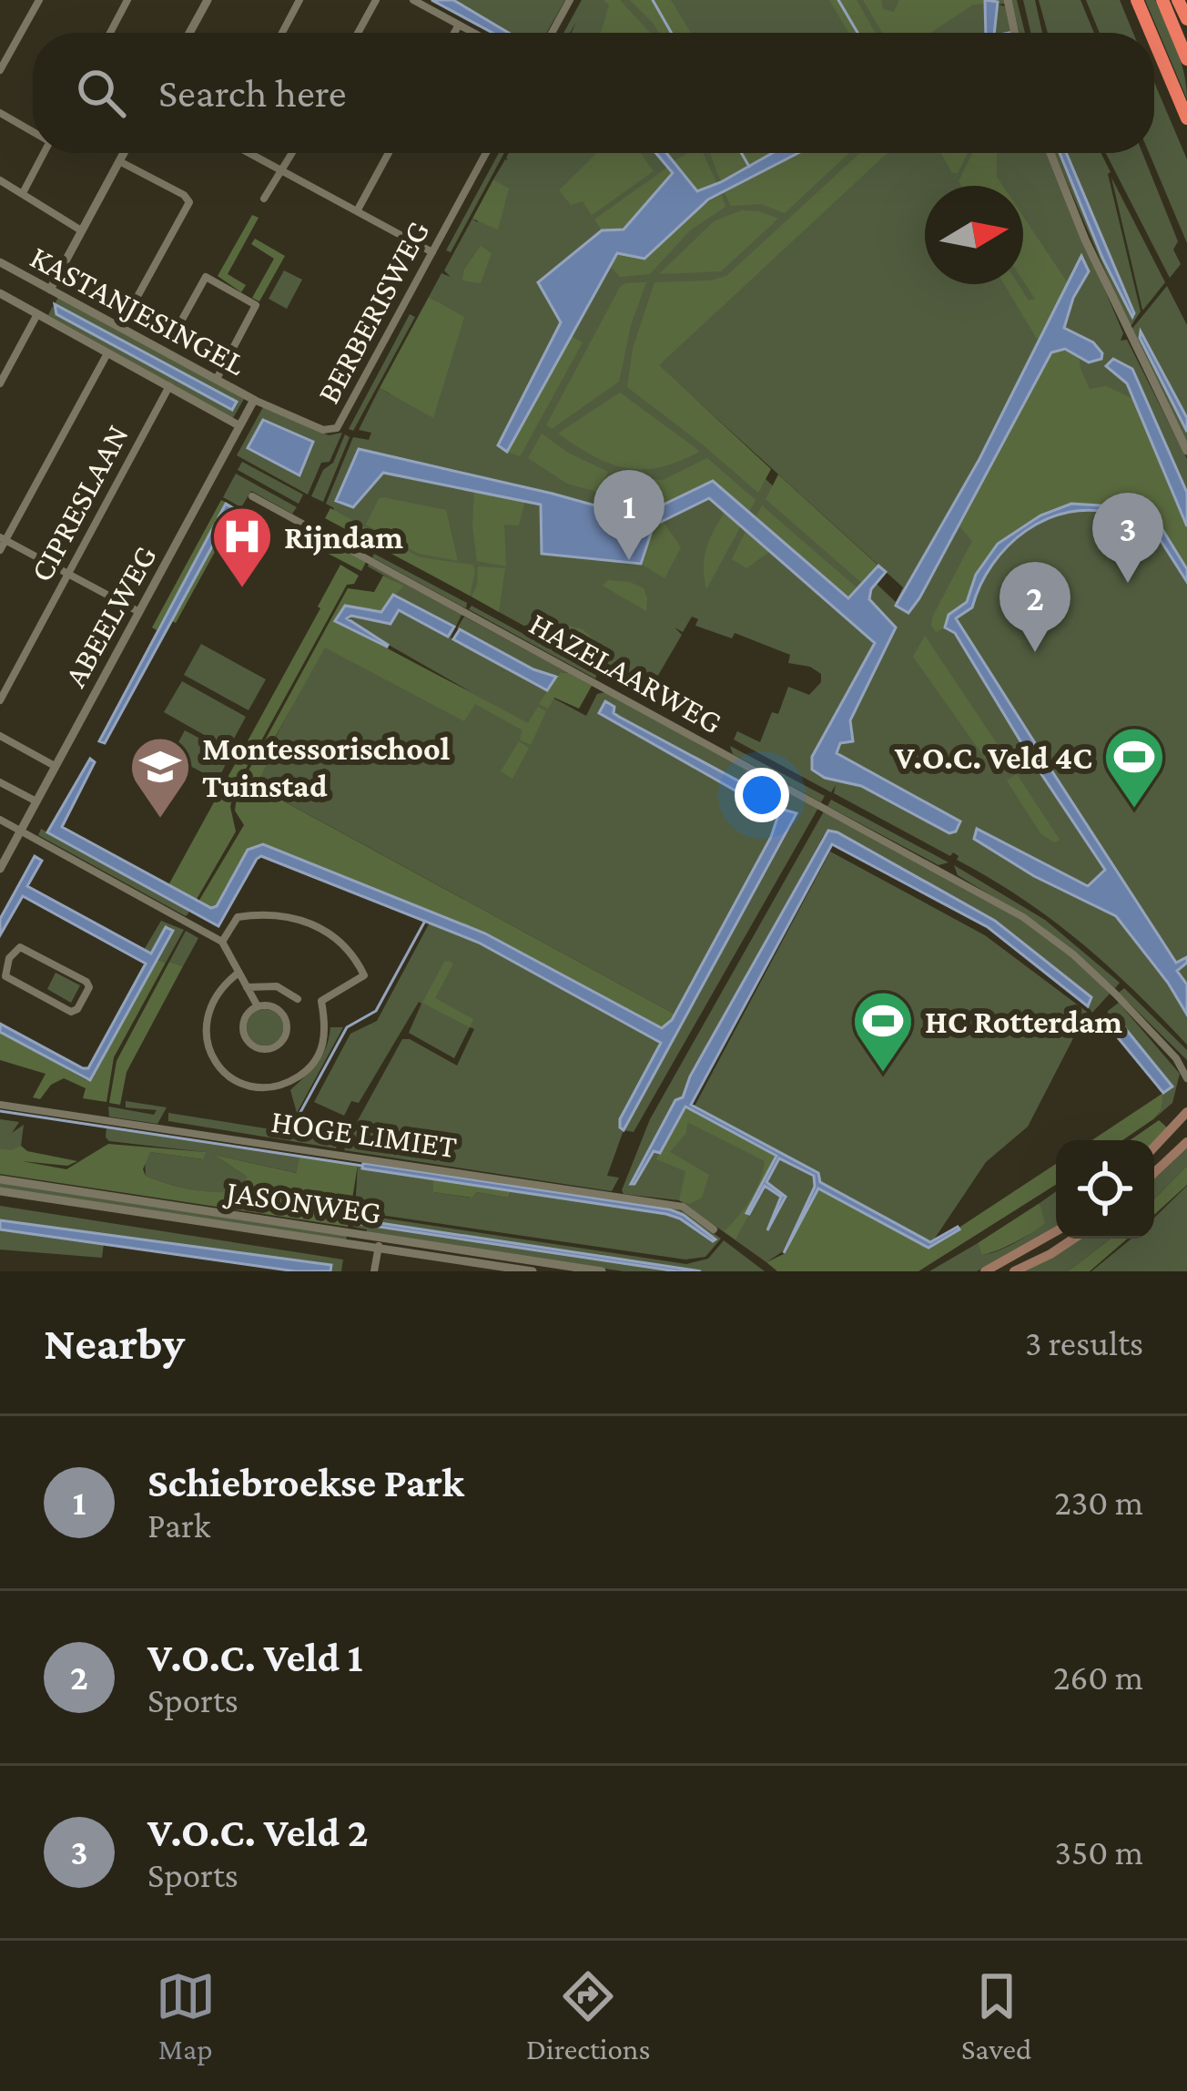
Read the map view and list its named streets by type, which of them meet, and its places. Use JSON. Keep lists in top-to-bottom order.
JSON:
{
  "streets": {
    "street": [
      "KASTANJESINGEL",
      "BERBERISWEG",
      "CIPRESLAAN",
      "ABEELWEG",
      "HAZELAARWEG",
      "HOGE LIMIET",
      "JASONWEG"
    ]
  },
  "crossings": [
    ["KASTANJESINGEL", "BERBERISWEG"],
    ["KASTANJESINGEL", "CIPRESLAAN"],
    ["KASTANJESINGEL", "ABEELWEG"],
    ["BERBERISWEG", "ABEELWEG"]
  ],
  "places": {
    "hospital": ["Rijndam"],
    "sports": ["V.O.C. Veld 4C", "HC Rotterdam"],
    "school or university": ["Montessorischool Tuinstad"]
  },
  "north": "right",
  "page": {
    "search": "Search here",
    "pins": ["1", "3", "2"],
    "heading": ["Nearby", "3 results"],
    "list": [
      {
        "mark": "1",
        "name": "Schiebroekse Park",
        "note": "Park",
        "value": "230 m"
      },
      {
        "mark": "2",
        "name": "V.O.C. Veld 1",
        "note": "Sports",
        "value": "260 m"
      },
      {
        "mark": "3",
        "name": "V.O.C. Veld 2",
        "note": "Sports",
        "value": "350 m"
      }
    ],
    "nav": ["Map", "Directions", "Saved"]
  }
}
